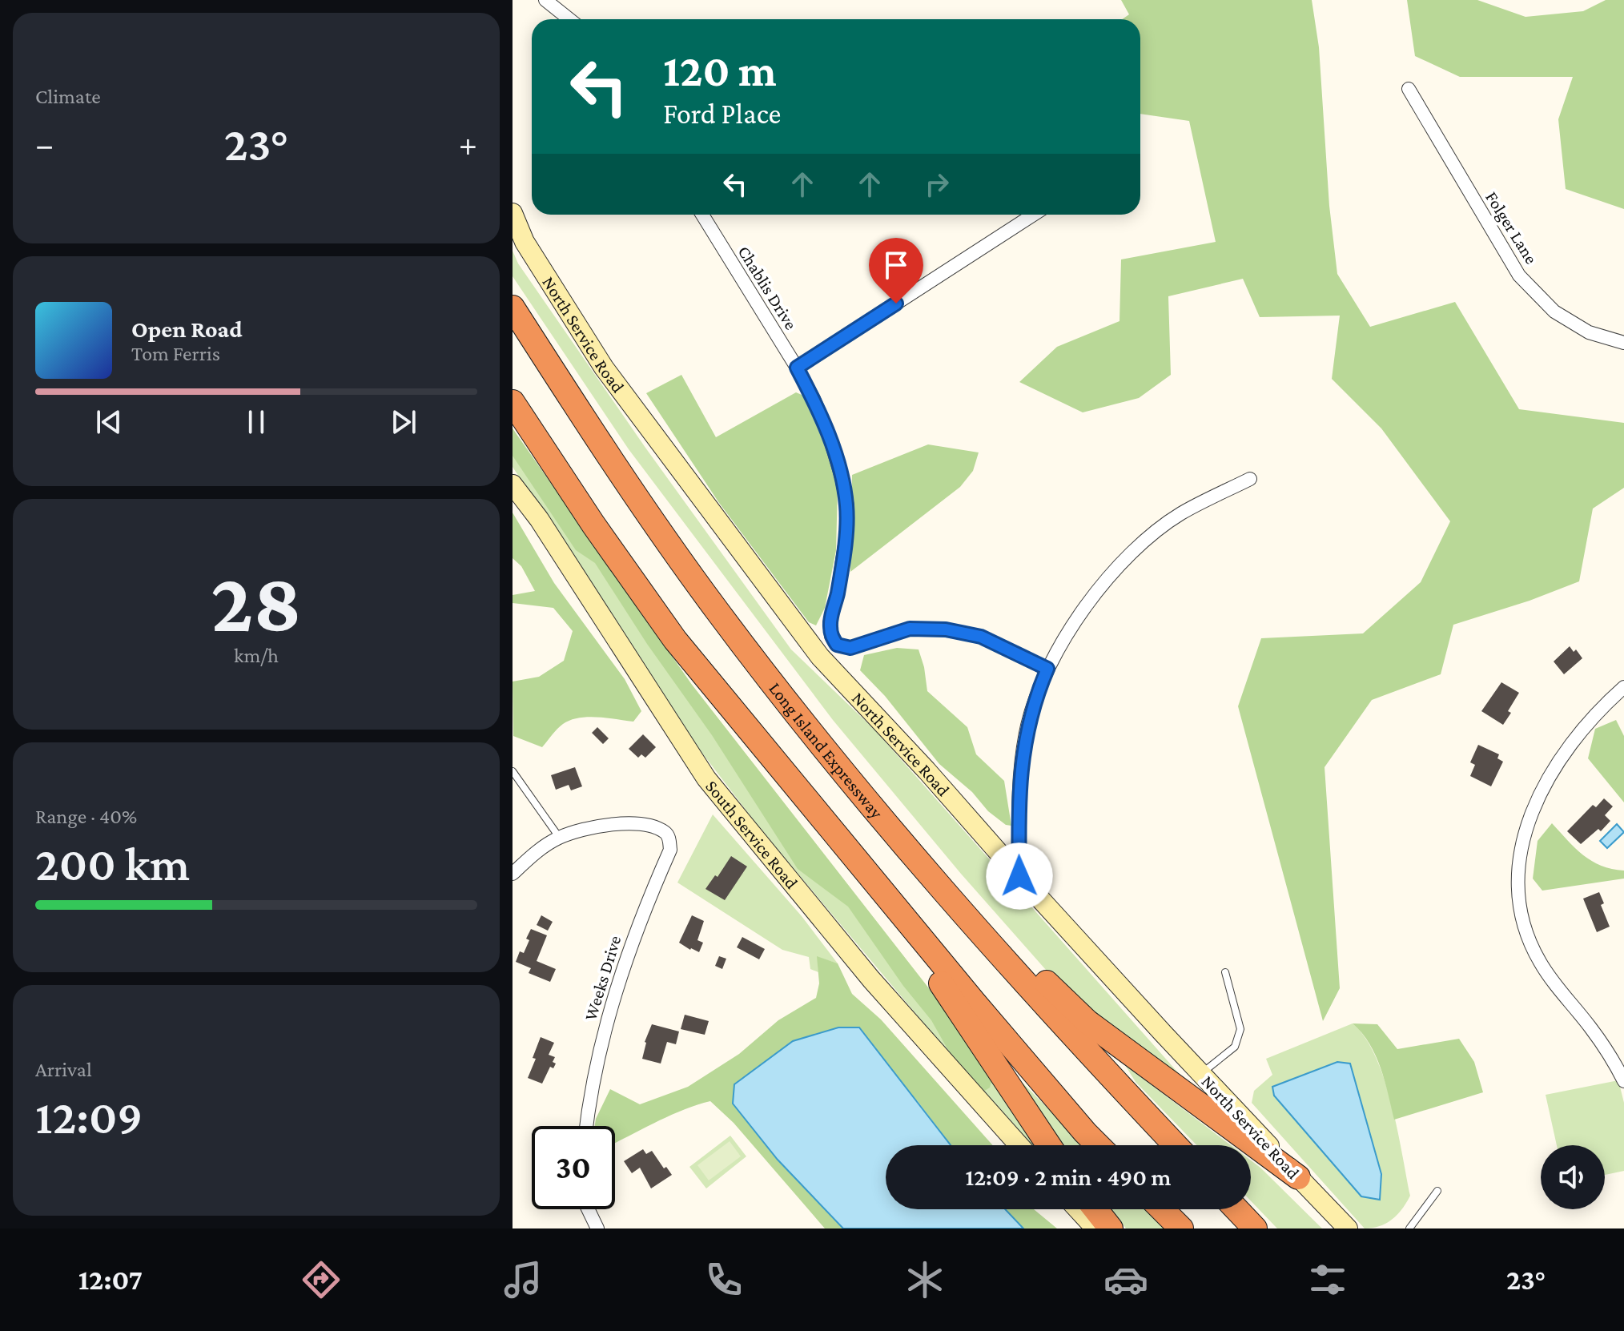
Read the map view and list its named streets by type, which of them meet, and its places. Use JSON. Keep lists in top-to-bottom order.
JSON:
{
  "streets": {
    "highway": ["Long Island Expressway"],
    "main road": ["North Service Road", "South Service Road"],
    "street": ["Folger Lane", "Chablis Drive", "Weeks Drive"]
  },
  "page": {
    "tile": [
      "Climate",
      ["28", "km/h"],
      ["Range · 40%", "200 km"],
      ["Arrival", "12:09"]
    ],
    "turn": ["120 m", "Ford Place"],
    "heat": ["−", "23°", "+"],
    "song": ["Open Road", "Tom Ferris"],
    "limit": "30",
    "trip": "12:09 · 2 min · 490 m",
    "tabs": ["12:07", "23°"]
  }
}
